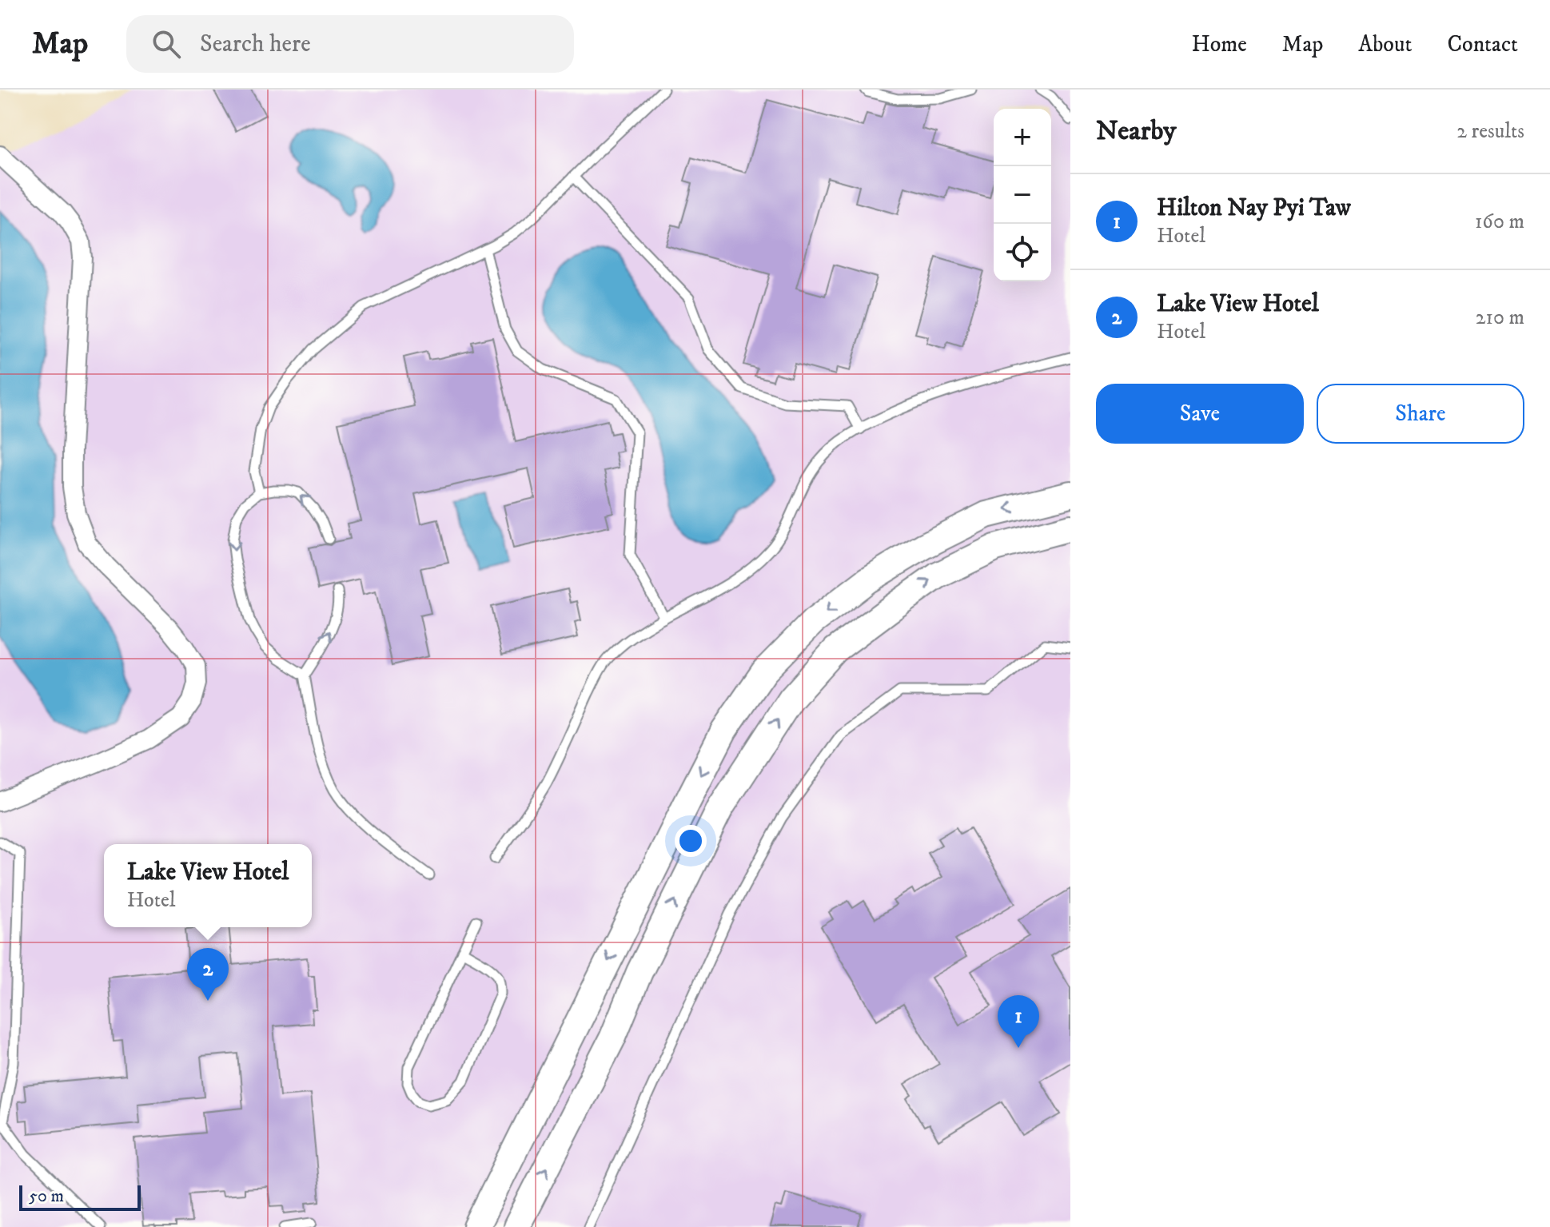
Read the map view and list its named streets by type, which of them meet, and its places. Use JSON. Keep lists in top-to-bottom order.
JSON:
{
  "scale_bar": "50 m",
  "page": {
    "header": "Map",
    "search": "Search here",
    "nav": [
      "Home",
      "Map",
      "About",
      "Contact"
    ],
    "heading": ["Nearby", "2 results"],
    "map_buttons": ["+", "−"],
    "list": [
      {
        "mark": "1",
        "name": "Hilton Nay Pyi Taw",
        "note": "Hotel",
        "value": "160 m"
      },
      {
        "mark": "2",
        "name": "Lake View Hotel",
        "note": "Hotel",
        "value": "210 m"
      }
    ],
    "buttons": ["Save", "Share"],
    "popup": ["Lake View Hotel", "Hotel"],
    "pins": ["2", "1"],
    "scale": "50 m"
  }
}
